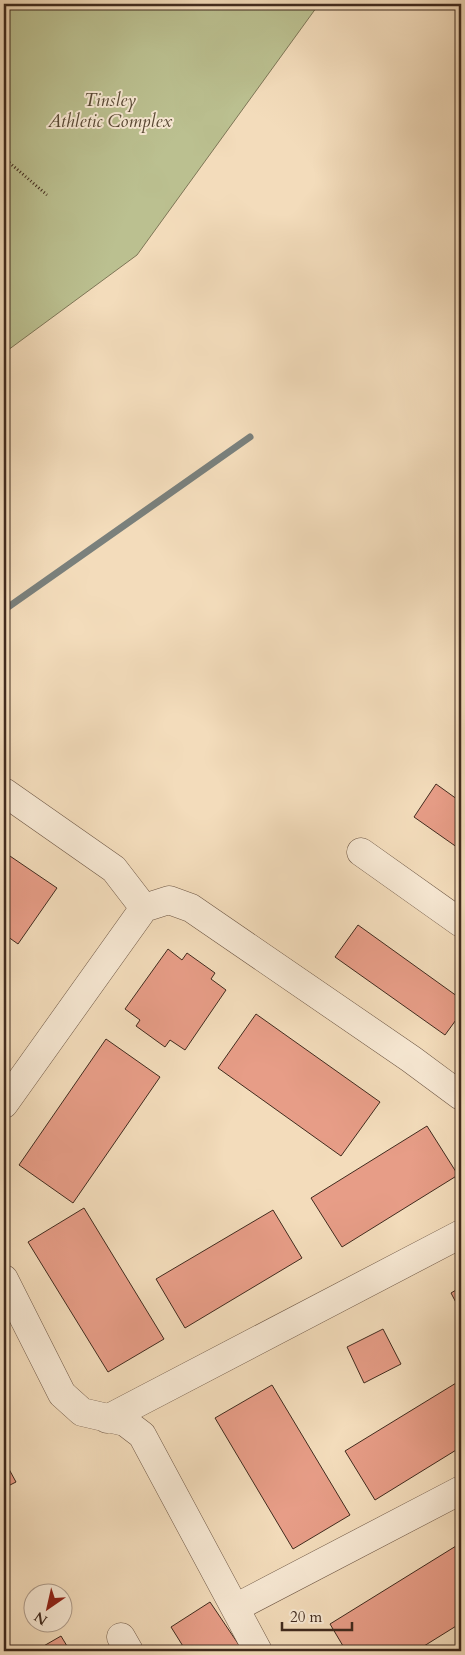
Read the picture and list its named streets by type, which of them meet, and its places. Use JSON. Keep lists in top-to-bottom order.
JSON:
{
  "parks": ["Tinsley Athletic Complex"],
  "scale_bar": "20 m",
  "north": "bottom left"
}
